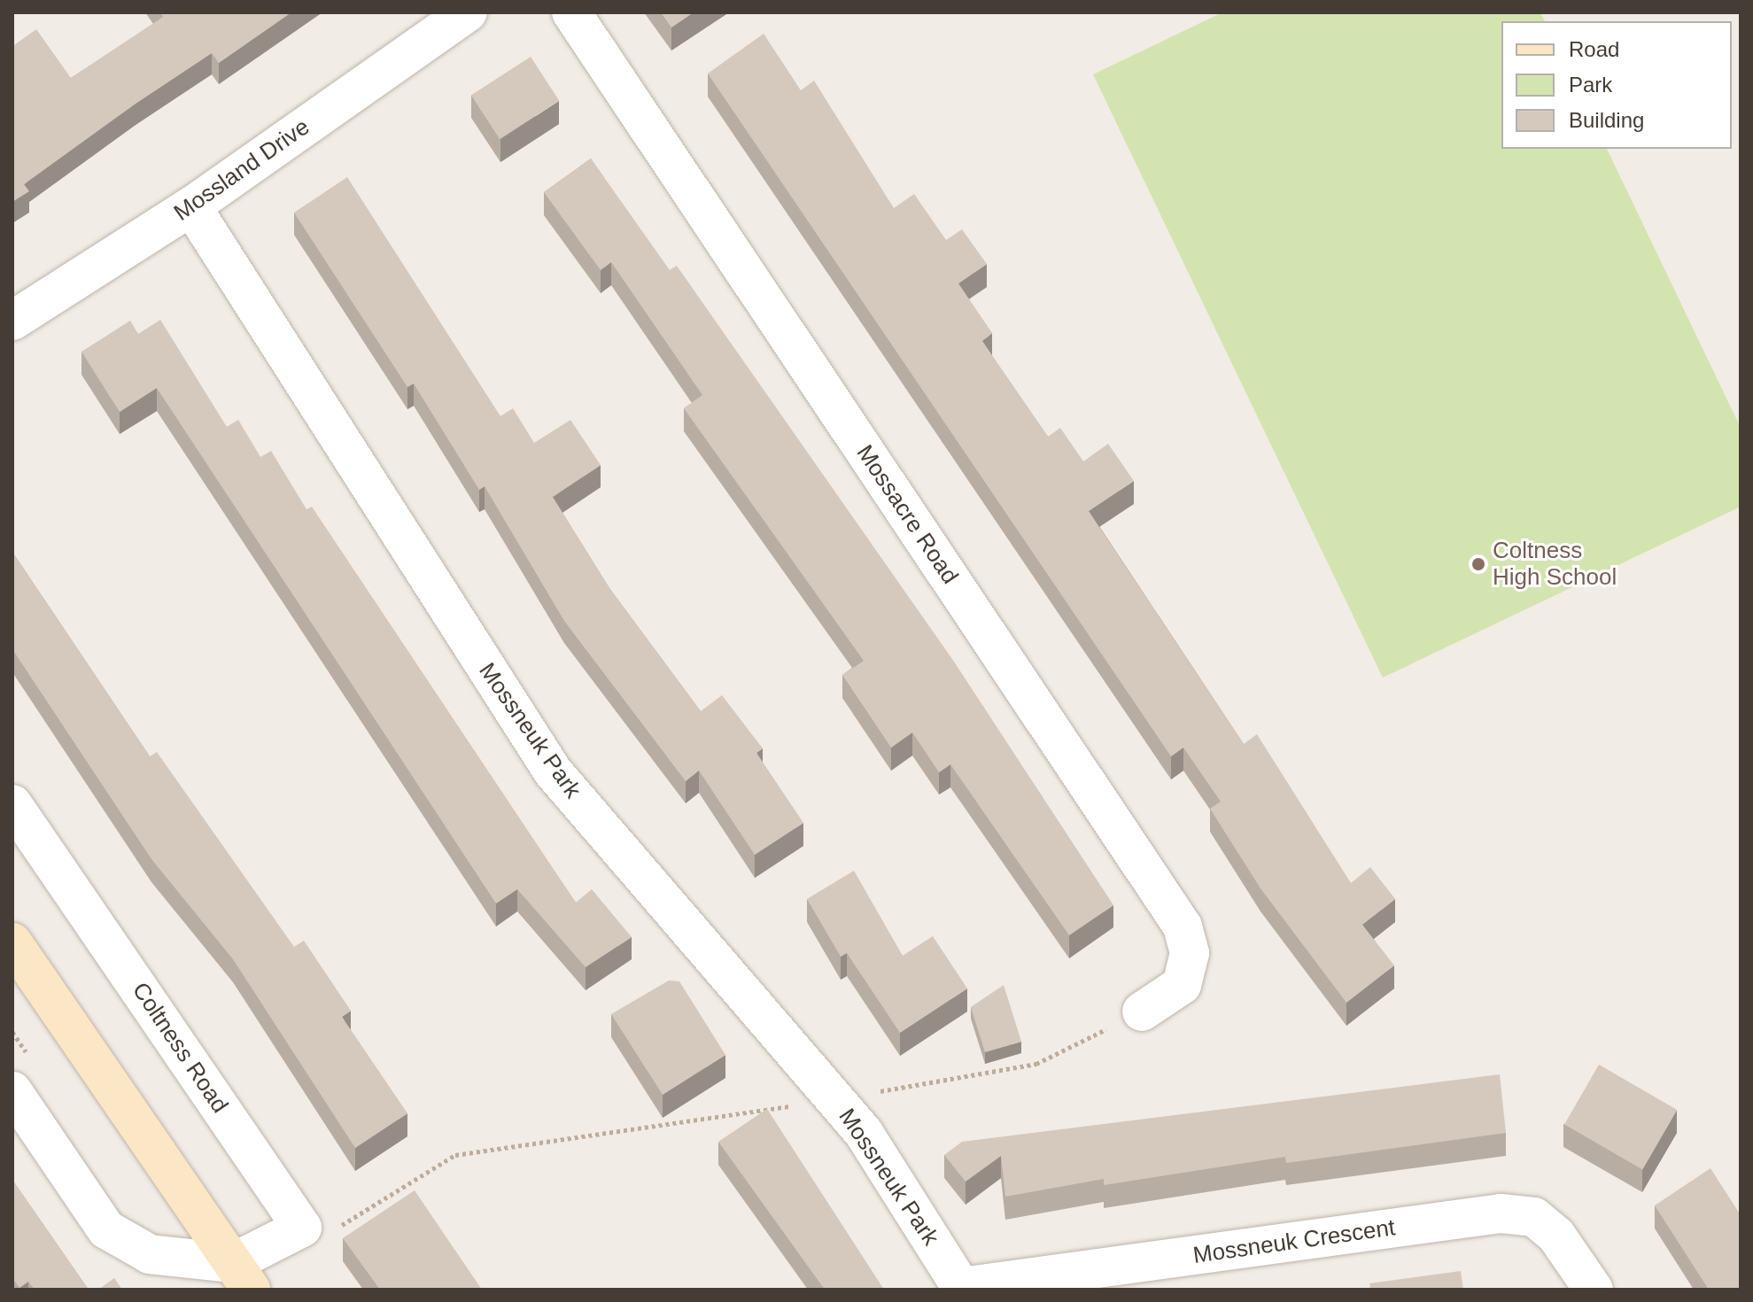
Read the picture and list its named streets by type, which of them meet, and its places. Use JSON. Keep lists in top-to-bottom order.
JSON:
{
  "streets": {
    "street": [
      "Mossland Drive",
      "Mossacre Road",
      "Mossneuk Park",
      "Coltness Road",
      "Mossneuk Crescent"
    ]
  },
  "crossings": [
    ["Mossland Drive", "Mossneuk Park"],
    ["Mossneuk Park", "Mossneuk Crescent"]
  ],
  "places": ["Coltness High School"],
  "legend": ["Road", "Park", "Building"]
}
